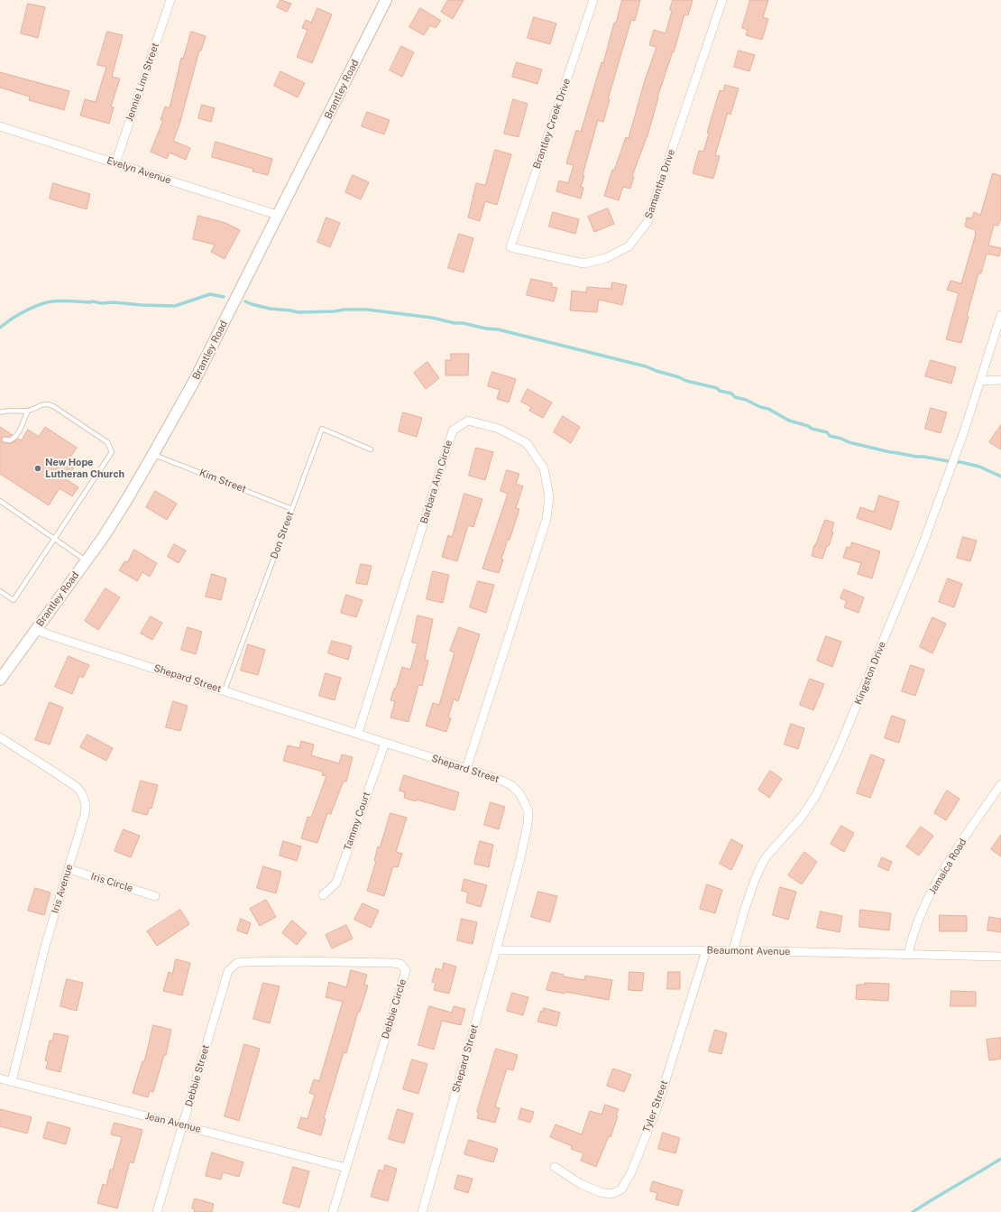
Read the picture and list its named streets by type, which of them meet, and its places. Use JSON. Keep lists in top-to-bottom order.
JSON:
{
  "streets": {
    "street": [
      "Jennie Linn Street",
      "Brantley Road",
      "Brantley Creek Drive",
      "Evelyn Avenue",
      "Samantha Drive",
      "Barbara Ann Circle",
      "Kingston Drive",
      "Shepard Street",
      "Tammy Court",
      "Jamaica Road",
      "Iris Circle",
      "Iris Avenue",
      "Beaumont Avenue",
      "Debbie Circle",
      "Debbie Street",
      "Tyler Street",
      "Jean Avenue"
    ],
    "lane": ["Kim Street", "Don Street"]
  },
  "crossings": [
    ["Jennie Linn Street", "Evelyn Avenue"],
    ["Brantley Road", "Evelyn Avenue"],
    ["Brantley Road", "Kim Street"],
    ["Brantley Road", "Shepard Street"],
    ["Brantley Creek Drive", "Samantha Drive"],
    ["Kim Street", "Don Street"],
    ["Barbara Ann Circle", "Shepard Street"],
    ["Don Street", "Shepard Street"],
    ["Kingston Drive", "Beaumont Avenue"],
    ["Shepard Street", "Tammy Court"],
    ["Shepard Street", "Beaumont Avenue"],
    ["Jamaica Road", "Beaumont Avenue"],
    ["Iris Circle", "Iris Avenue"],
    ["Iris Avenue", "Jean Avenue"],
    ["Beaumont Avenue", "Tyler Street"],
    ["Debbie Circle", "Debbie Street"],
    ["Debbie Circle", "Jean Avenue"],
    ["Debbie Street", "Jean Avenue"]
  ],
  "places": ["New Hope Lutheran Church"]
}
